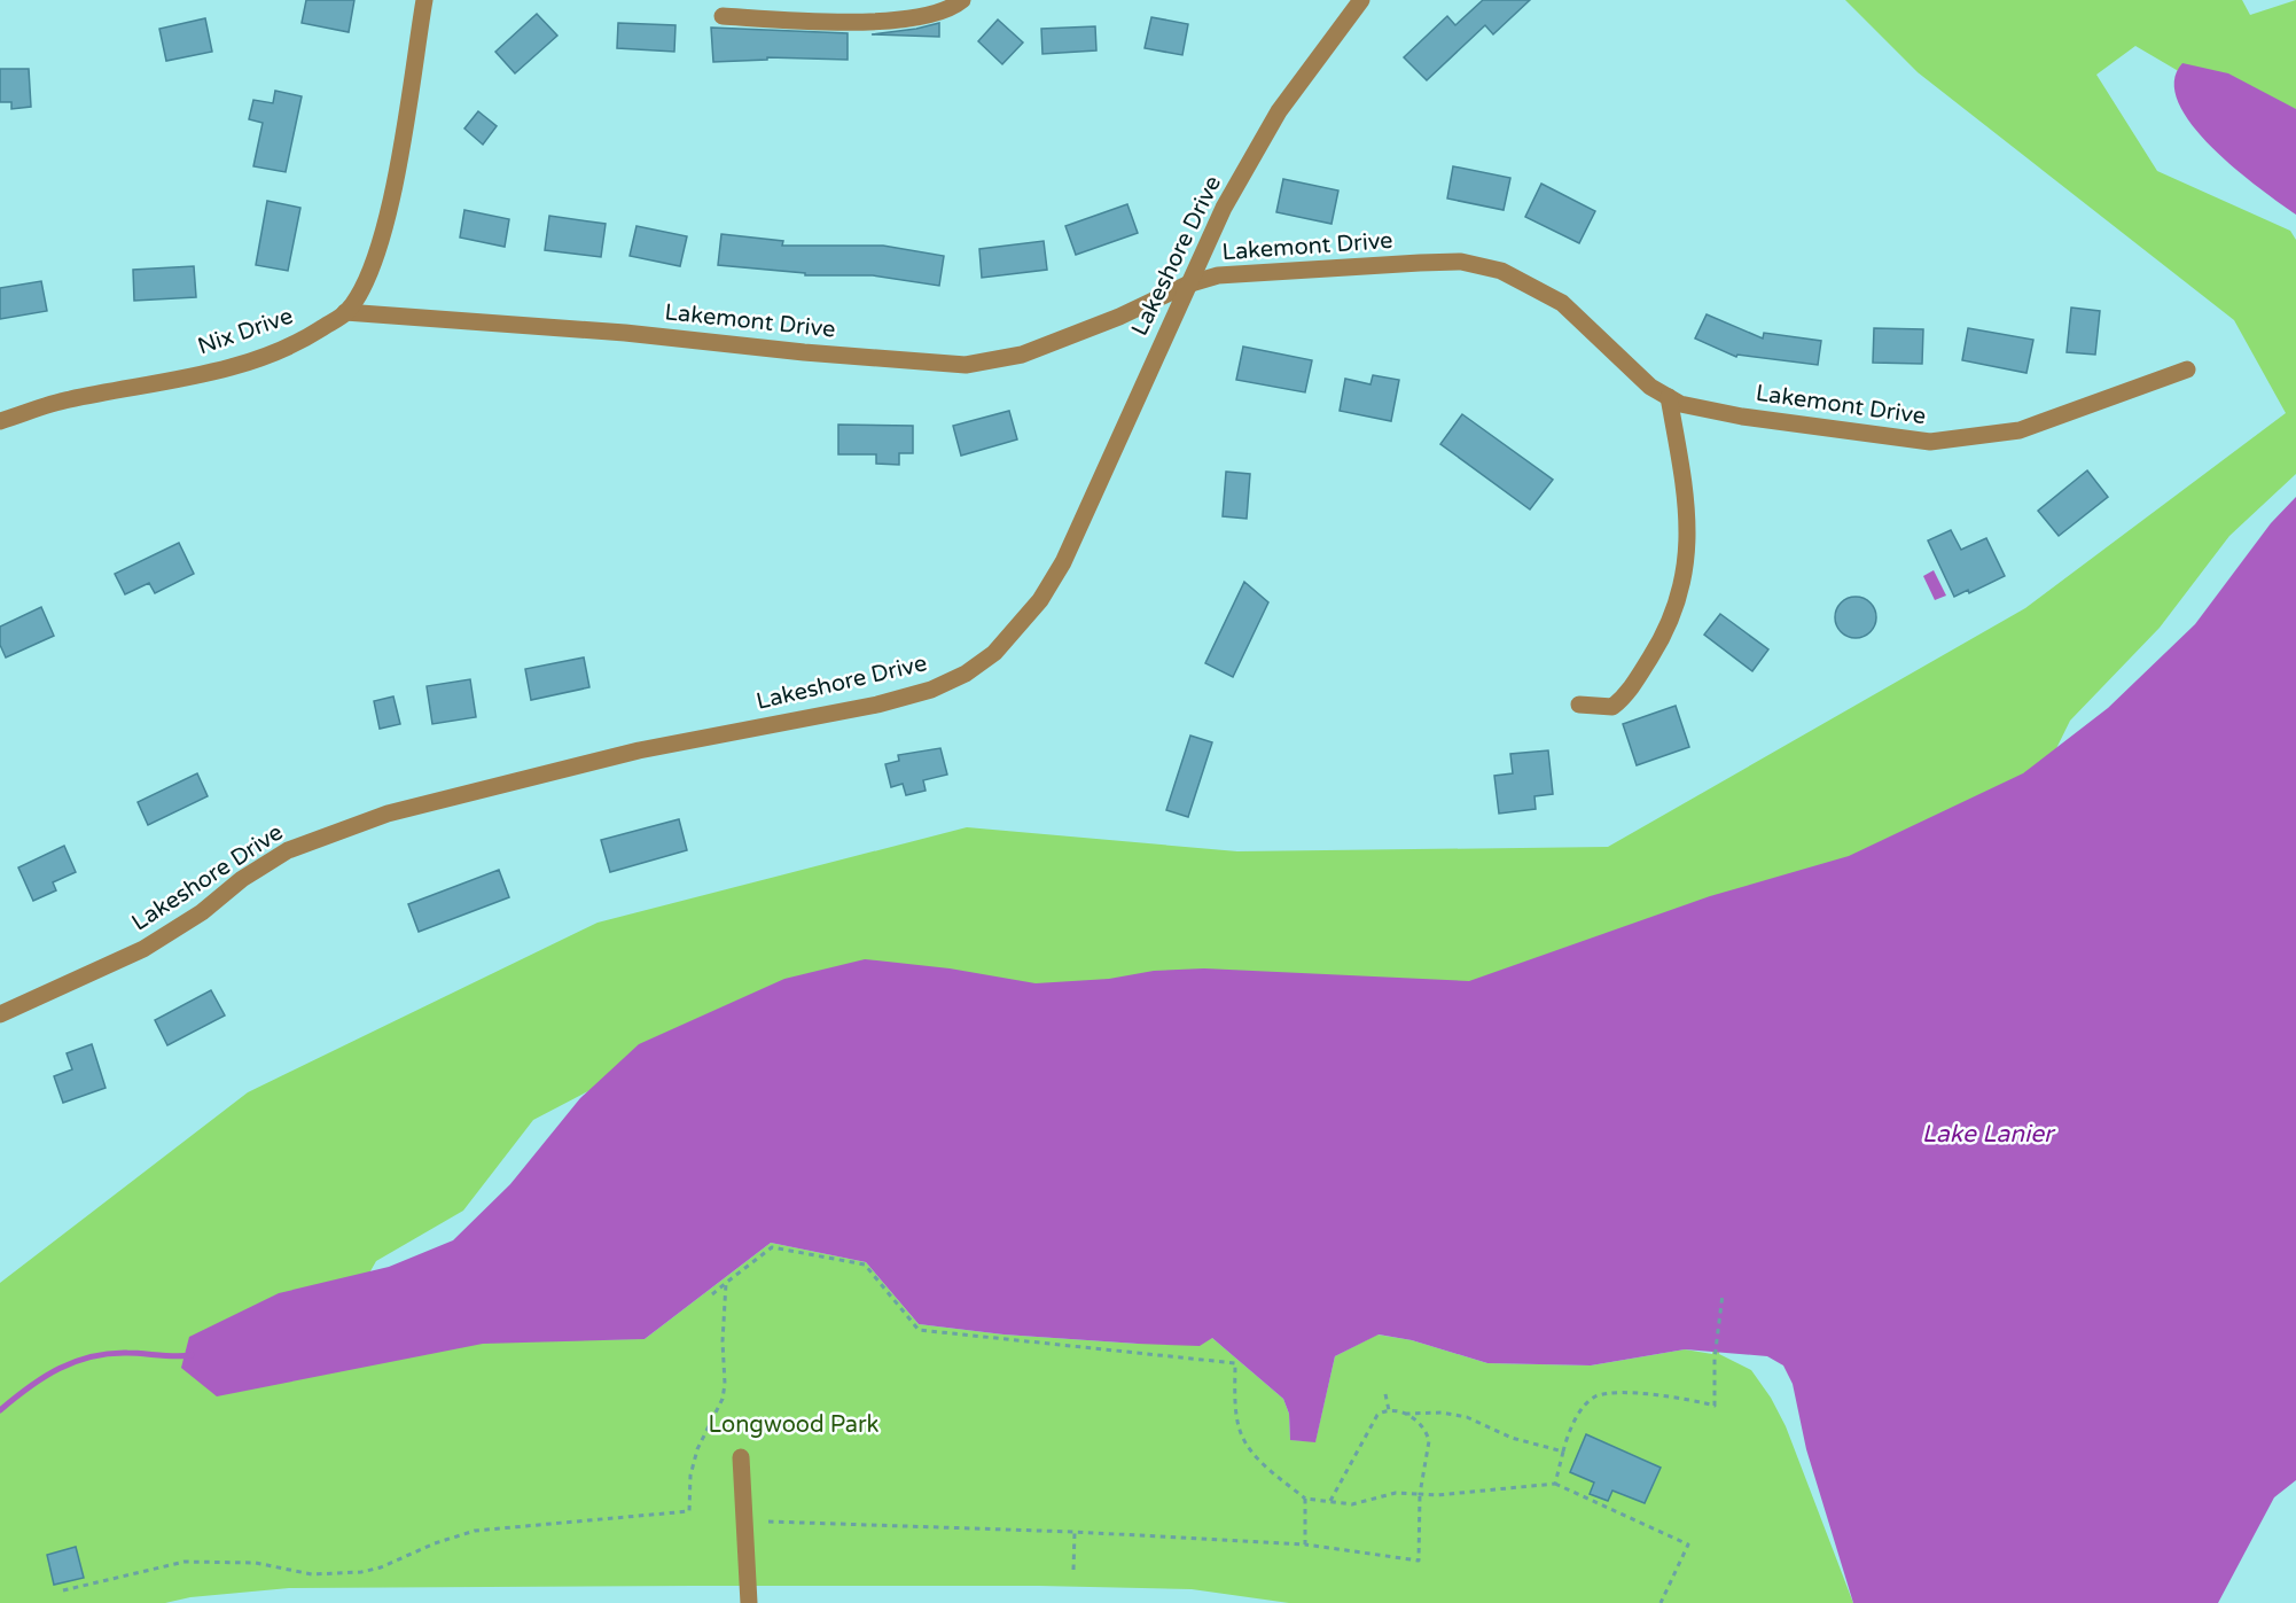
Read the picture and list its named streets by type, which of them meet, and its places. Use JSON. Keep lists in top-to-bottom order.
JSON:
{
  "streets": {
    "street": ["Lakemont Drive", "Lakeshore Drive", "Nix Drive"]
  },
  "crossings": [
    ["Lakemont Drive", "Lakeshore Drive"],
    ["Lakemont Drive", "Nix Drive"]
  ],
  "water": ["Lake Lanier"],
  "parks": ["Longwood Park"]
}
